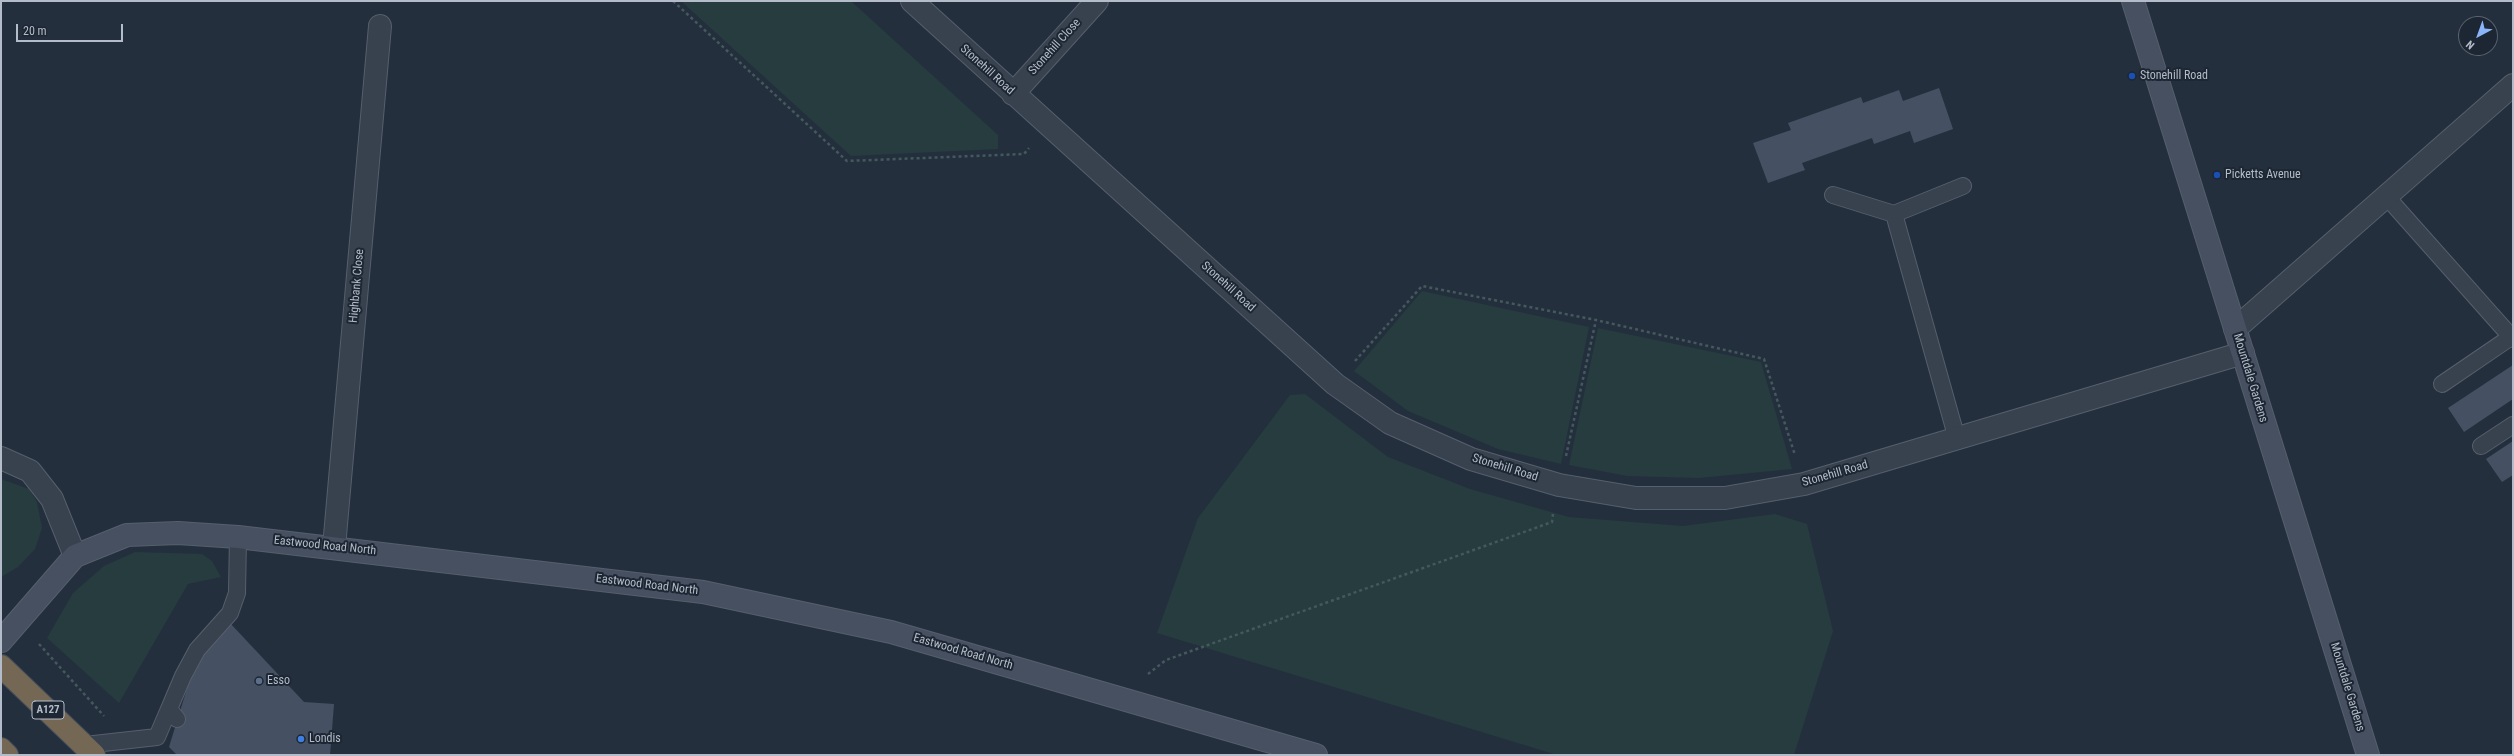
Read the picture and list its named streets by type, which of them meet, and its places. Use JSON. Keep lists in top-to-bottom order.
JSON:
{
  "streets": {
    "highway": ["A127"],
    "street": [
      "Stonehill Close",
      "Stonehill Road",
      "Highbank Close",
      "Mountdale Gardens",
      "Eastwood Road North"
    ]
  },
  "crossings": [
    ["Stonehill Close", "Stonehill Road"],
    ["Stonehill Road", "Mountdale Gardens"],
    ["Highbank Close", "Eastwood Road North"]
  ],
  "places": [
    "Stonehill Road",
    "Picketts Avenue",
    "Esso",
    "Londis"
  ],
  "scale_bar": "20 m",
  "north": "bottom left"
}
